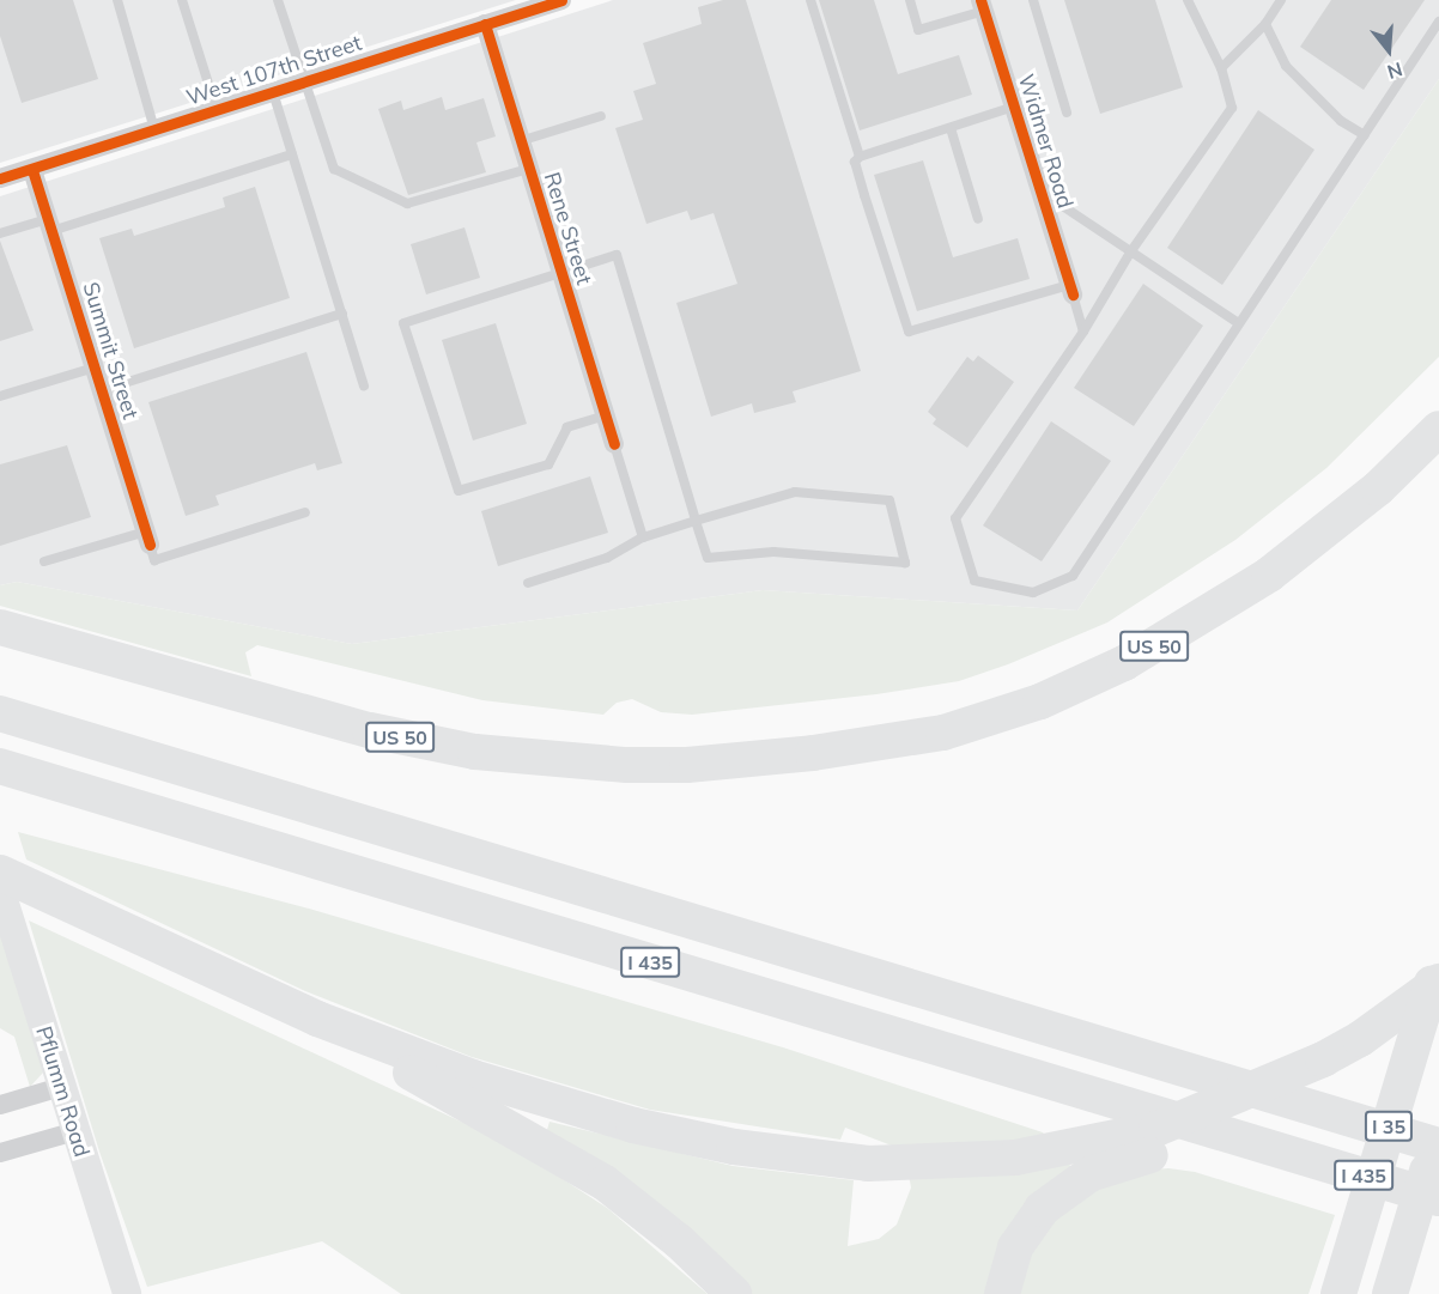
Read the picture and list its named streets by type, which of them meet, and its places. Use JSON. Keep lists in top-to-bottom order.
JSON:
{
  "streets": {
    "highway": ["US 50", "I 435", "I 35"],
    "main road": ["Pflumm Road"],
    "street": [
      "West 107th Street",
      "Widmer Road",
      "Rene Street",
      "Summit Street"
    ]
  },
  "crossings": [
    ["West 107th Street", "Rene Street"],
    ["West 107th Street", "Summit Street"]
  ],
  "north": "bottom"
}
